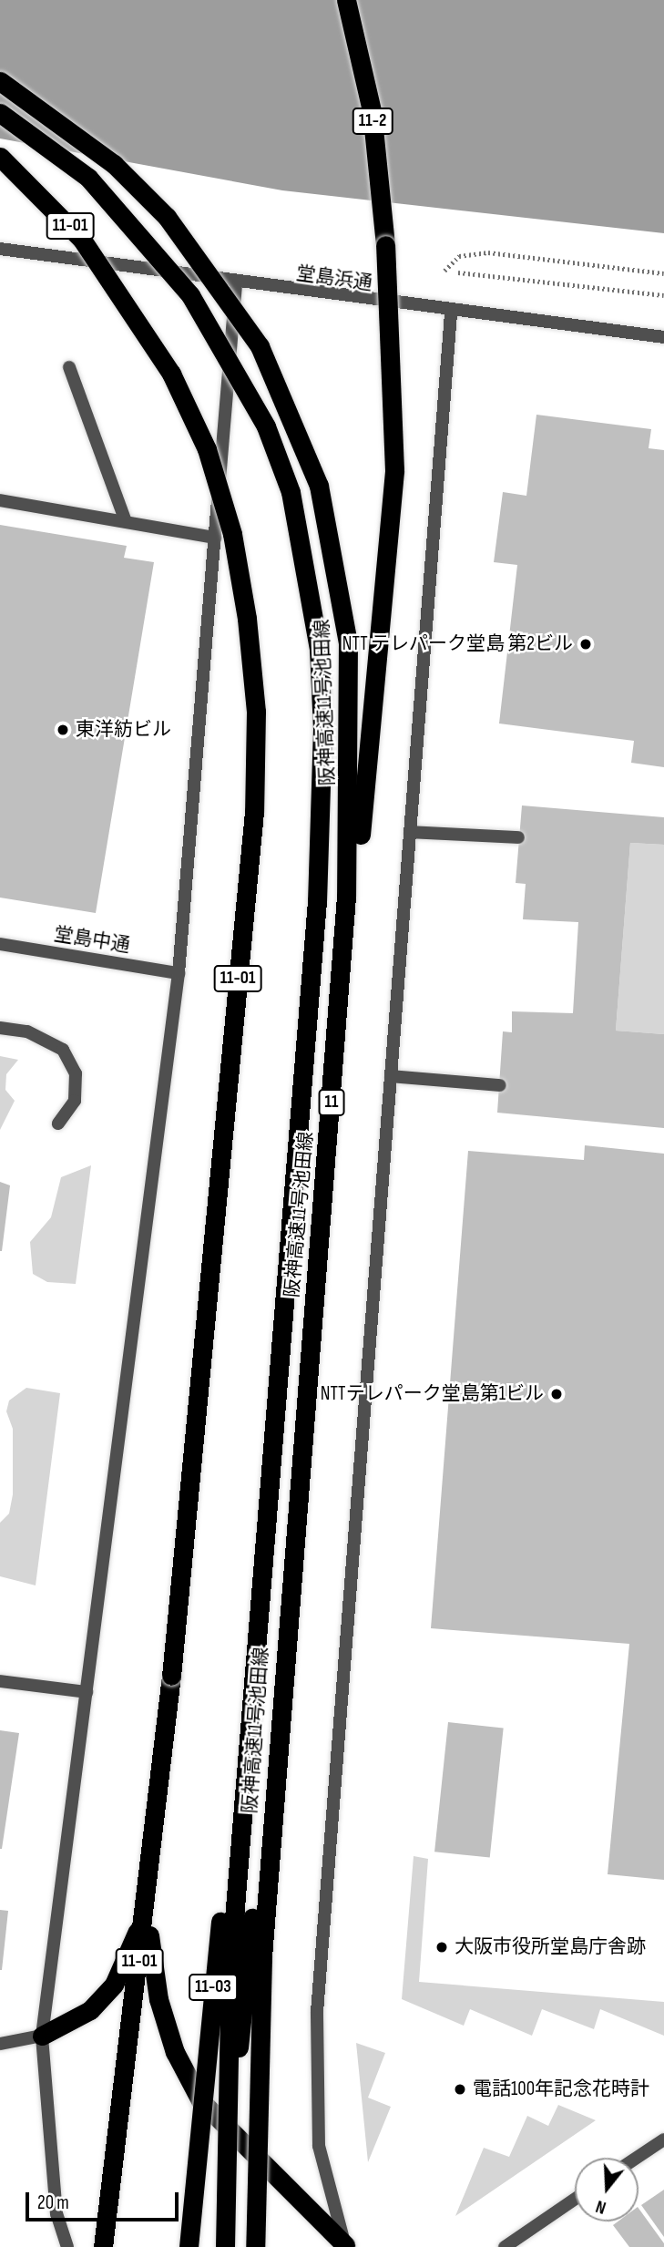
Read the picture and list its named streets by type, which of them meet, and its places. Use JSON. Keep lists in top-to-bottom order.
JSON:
{
  "streets": {
    "highway": [
      "11-2",
      "11-01",
      "阪神高速11号池田線",
      "11",
      "11-03"
    ],
    "street": ["堂島浜通", "堂島中通"]
  },
  "crossings": [
    ["11-2", "阪神高速11号池田線"],
    ["阪神高速11号池田線", "11-03"]
  ],
  "places": [
    "NTT テレパーク堂島 第2ビル",
    "東洋紡ビル",
    "NTTテレパーク堂島第1ビル",
    "大阪市役所堂島庁舎跡",
    "電話100年記念花時計"
  ],
  "scale_bar": "20 m",
  "north": "bottom"
}
